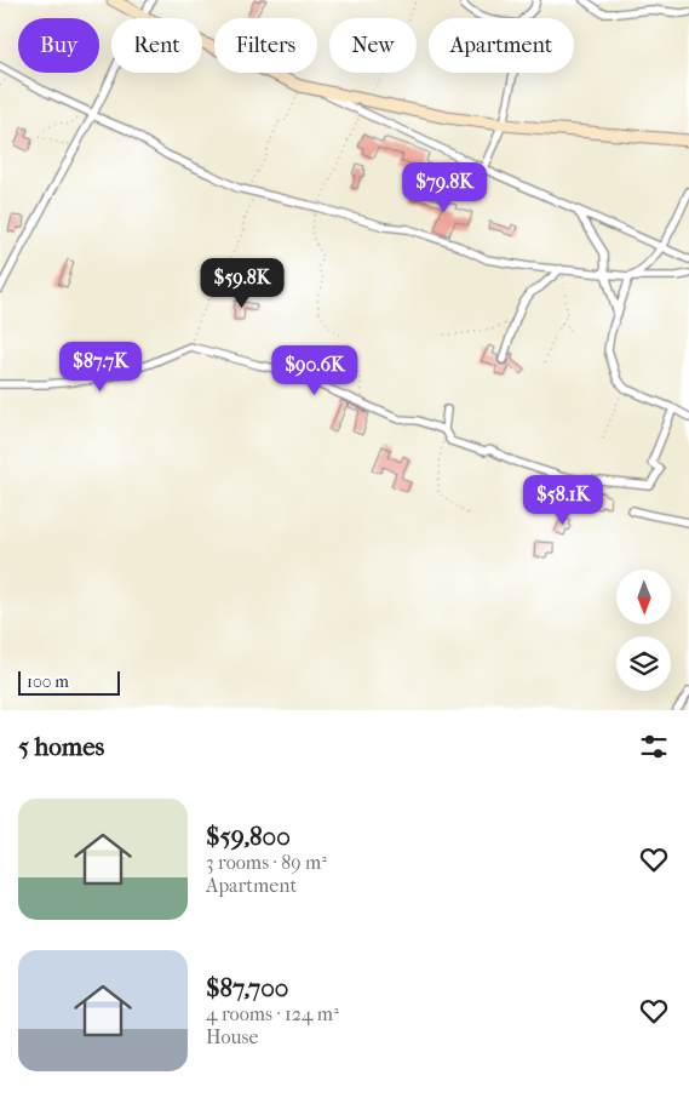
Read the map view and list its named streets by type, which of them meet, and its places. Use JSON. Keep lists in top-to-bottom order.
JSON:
{
  "scale_bar": "100 m",
  "north": "bottom",
  "page": {
    "chip": [
      "Buy",
      "Rent",
      "Filters",
      "New",
      "Apartment"
    ],
    "price": [
      "$79.8K",
      "$59.8K",
      "$87.7K",
      "$90.6K",
      "$58.1K"
    ],
    "scale": "100 m",
    "heading": "5 homes",
    "list": [
      {
        "name": "$59,800",
        "note": "3 rooms · 89 m² · Apartment"
      },
      {
        "name": "$87,700",
        "note": "4 rooms · 124 m² · House"
      }
    ]
  }
}
